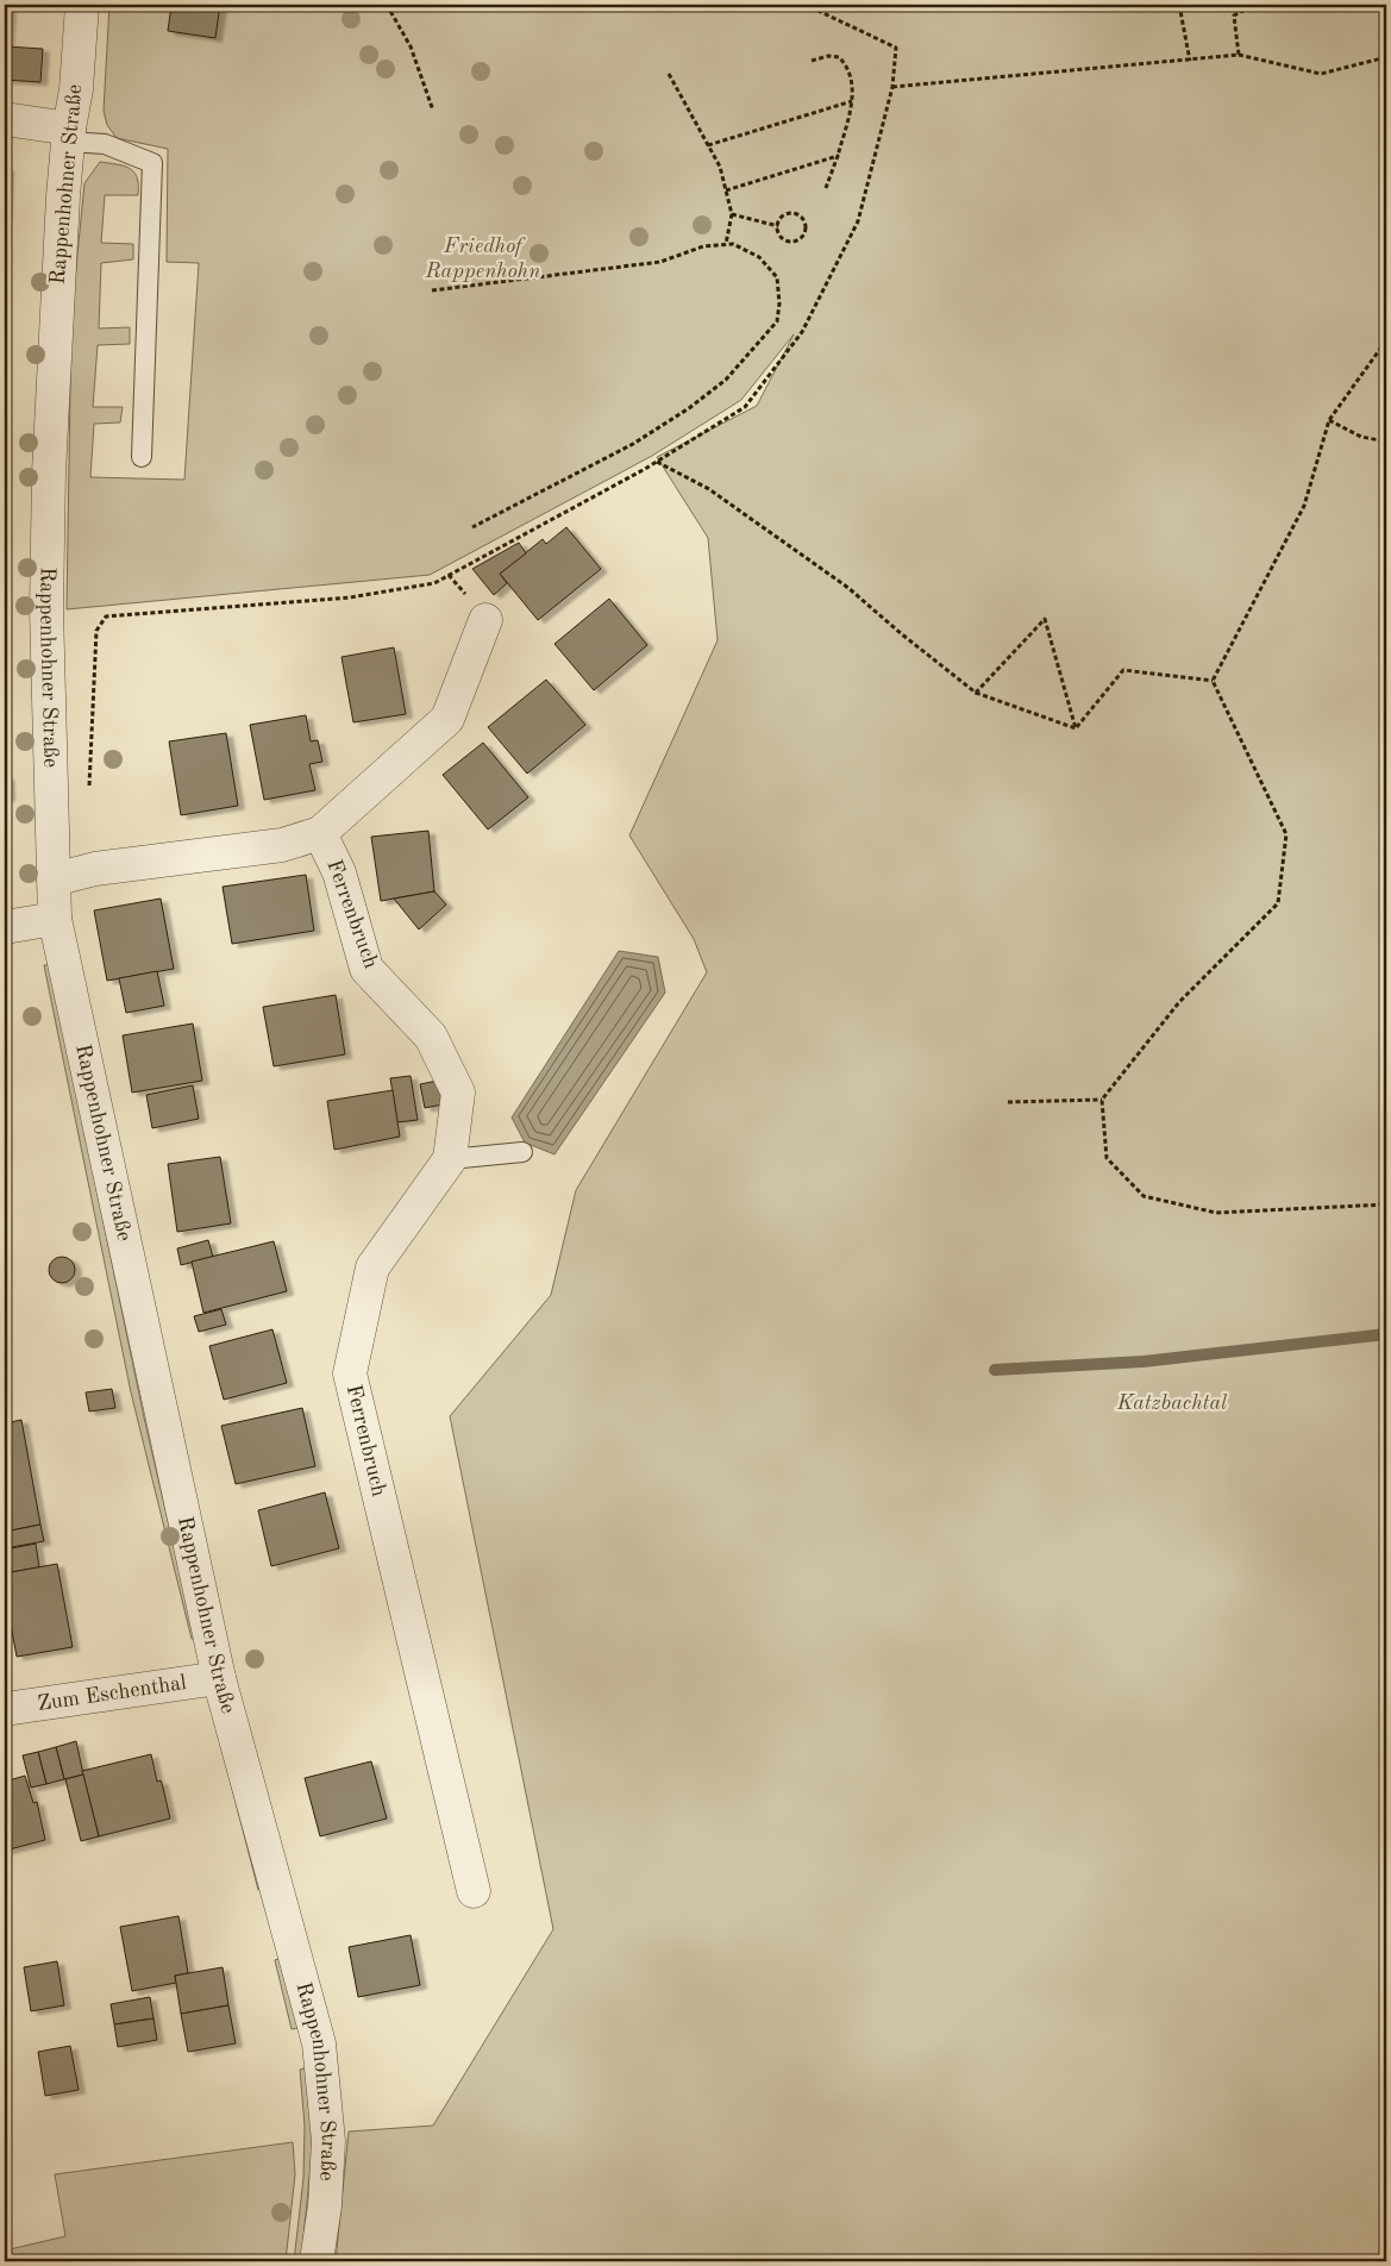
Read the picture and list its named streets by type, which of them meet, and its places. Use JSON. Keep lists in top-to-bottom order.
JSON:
{
  "streets": {
    "street": ["Rappenhohner Straße", "Ferrenbruch", "Zum Eschenthal"]
  },
  "crossings": [
    ["Rappenhohner Straße", "Ferrenbruch"],
    ["Rappenhohner Straße", "Zum Eschenthal"]
  ],
  "parks": ["Friedhof Rappenhohn", "Katzbachtal"]
}
